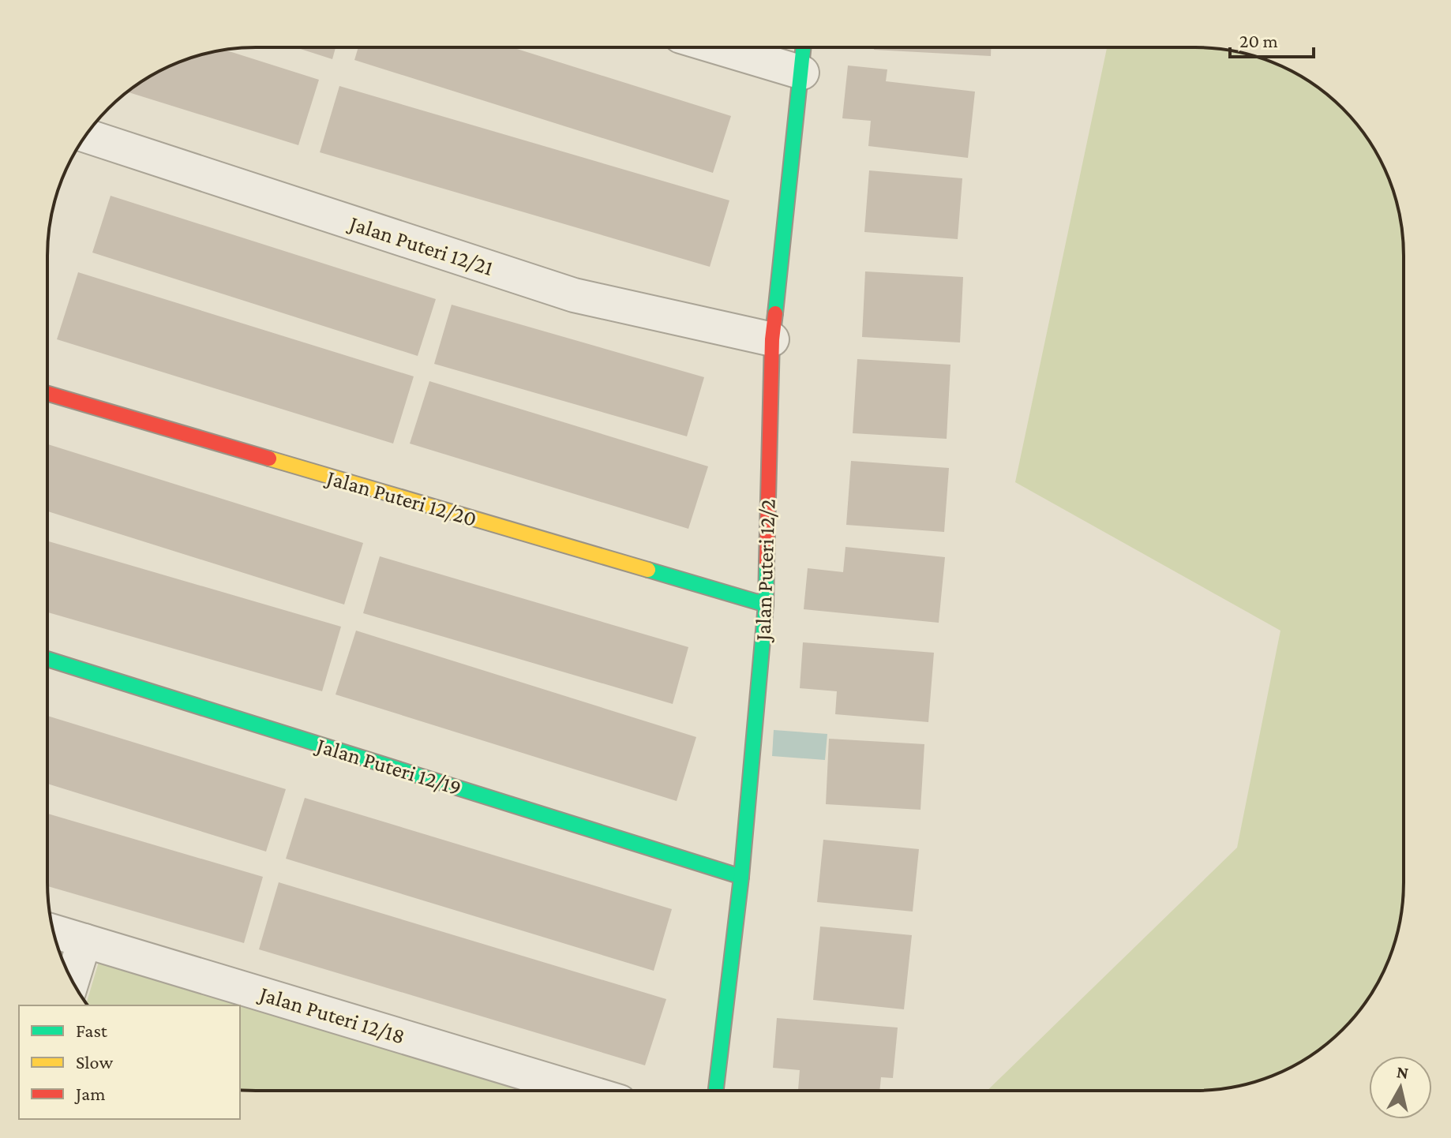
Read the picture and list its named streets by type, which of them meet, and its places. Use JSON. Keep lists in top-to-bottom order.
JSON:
{
  "streets": {
    "street": [
      "Jalan Puteri 12/21",
      "Jalan Puteri 12/20",
      "Jalan Puteri 12/2",
      "Jalan Puteri 12/19",
      "Jalan Puteri 12/18"
    ]
  },
  "crossings": [
    ["Jalan Puteri 12/21", "Jalan Puteri 12/2"],
    ["Jalan Puteri 12/20", "Jalan Puteri 12/2"],
    ["Jalan Puteri 12/2", "Jalan Puteri 12/19"]
  ],
  "legend": ["Fast", "Slow", "Jam"],
  "scale_bar": "20 m",
  "north": "top"
}
